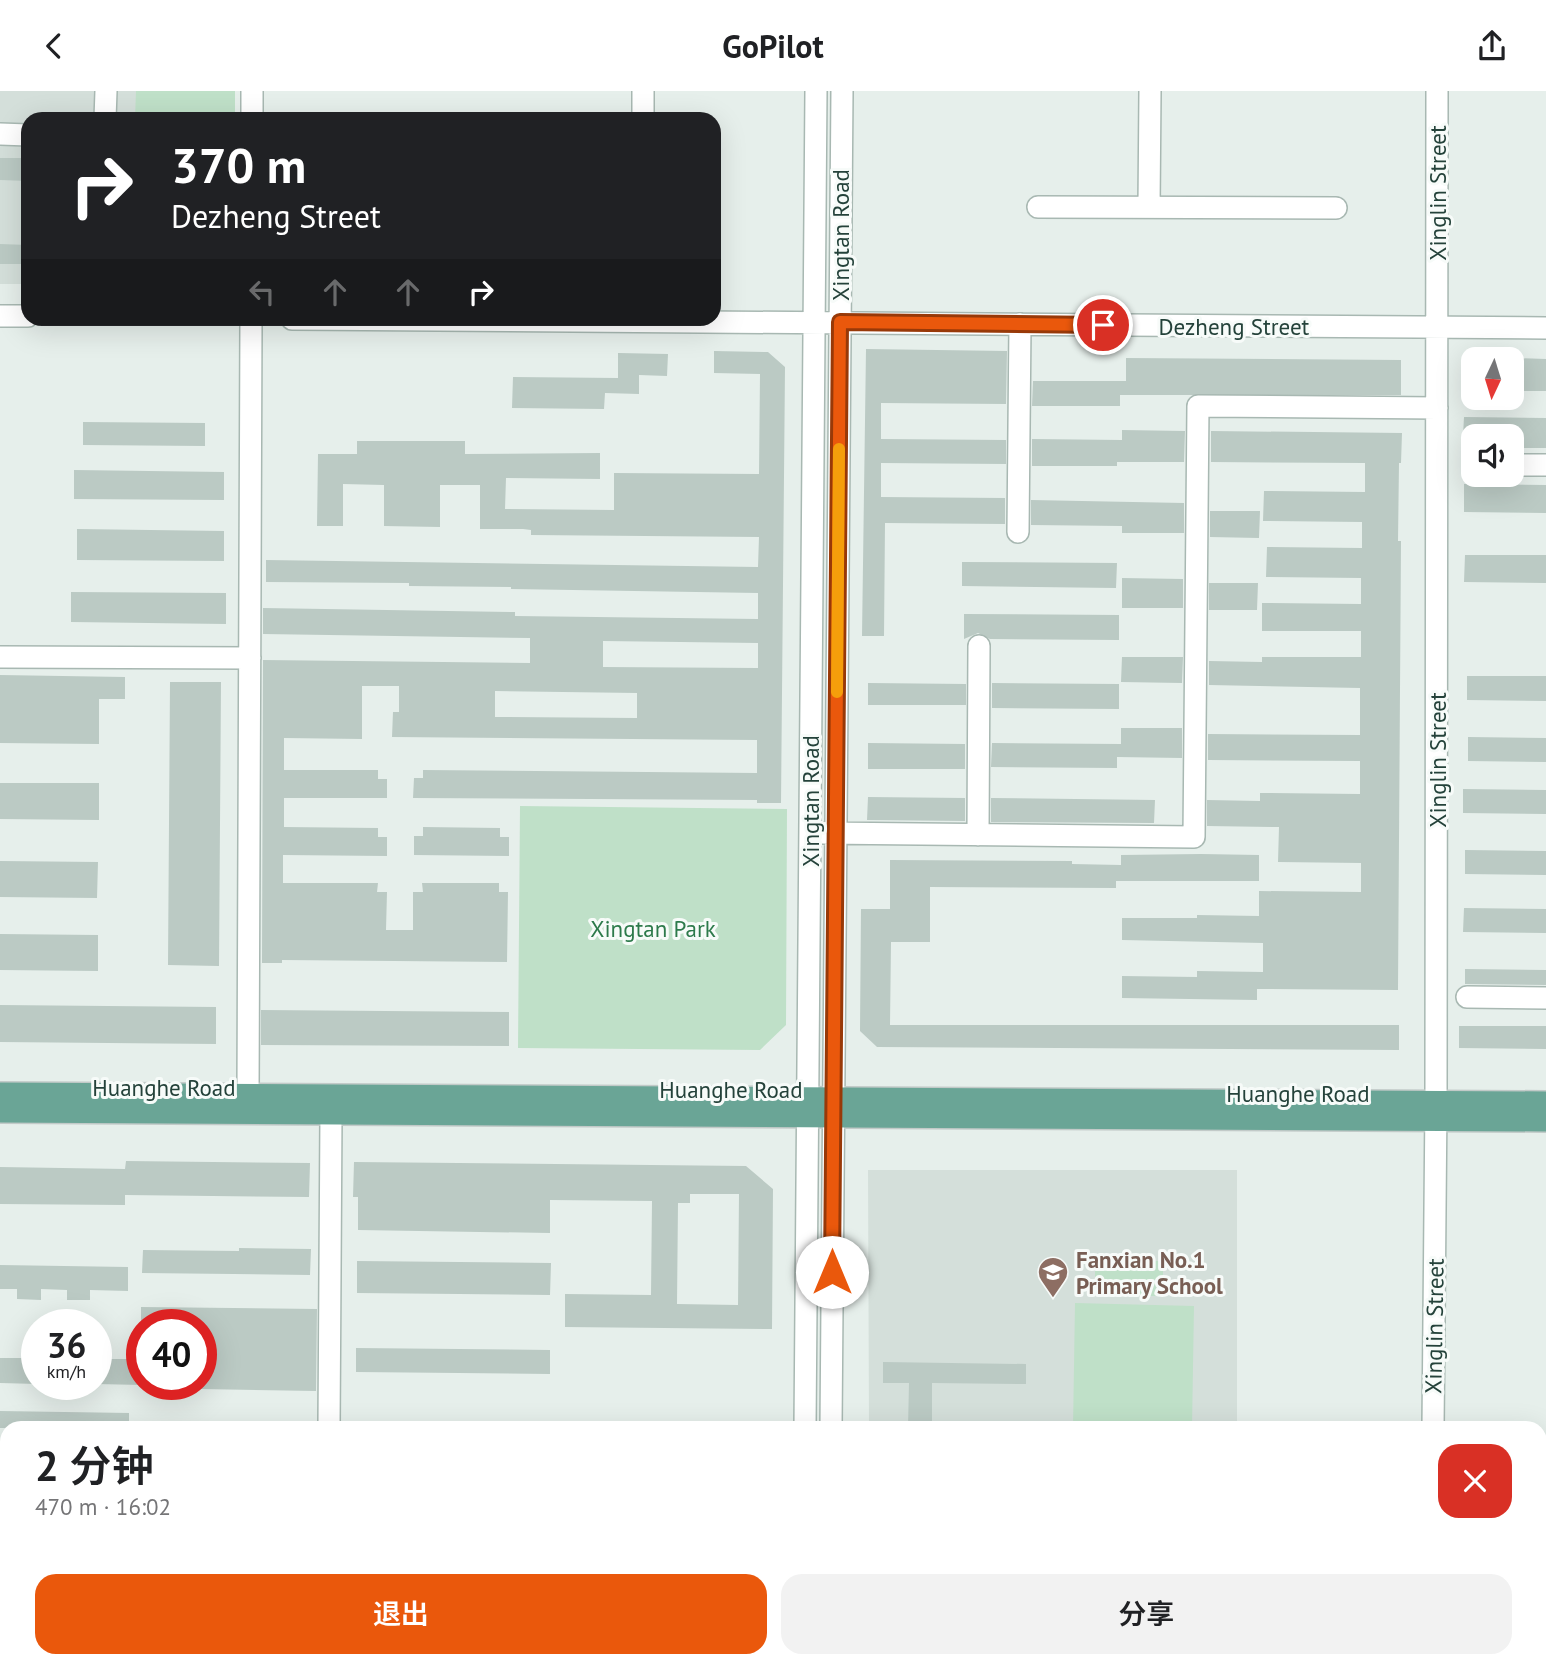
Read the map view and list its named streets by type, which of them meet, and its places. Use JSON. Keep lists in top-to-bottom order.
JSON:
{
  "streets": {
    "main road": ["Huanghe Road"],
    "street": ["Xinglin Street", "Xingtan Road", "Dezheng Street"]
  },
  "crossings": [
    ["Xinglin Street", "Dezheng Street"],
    ["Xinglin Street", "Huanghe Road"],
    ["Xingtan Road", "Dezheng Street"],
    ["Xingtan Road", "Huanghe Road"]
  ],
  "parks": ["Xingtan Park"],
  "places": {
    "school or university": ["Fanxian No.1 Primary School"]
  },
  "north": "bottom",
  "page": {
    "header": "GoPilot",
    "turn": ["370 m", "Dezheng Street"],
    "speed": "36 km/h",
    "limit": "40",
    "heading": ["2 分钟", "470 m · 16:02"],
    "buttons": ["退出", "分享"]
  }
}
